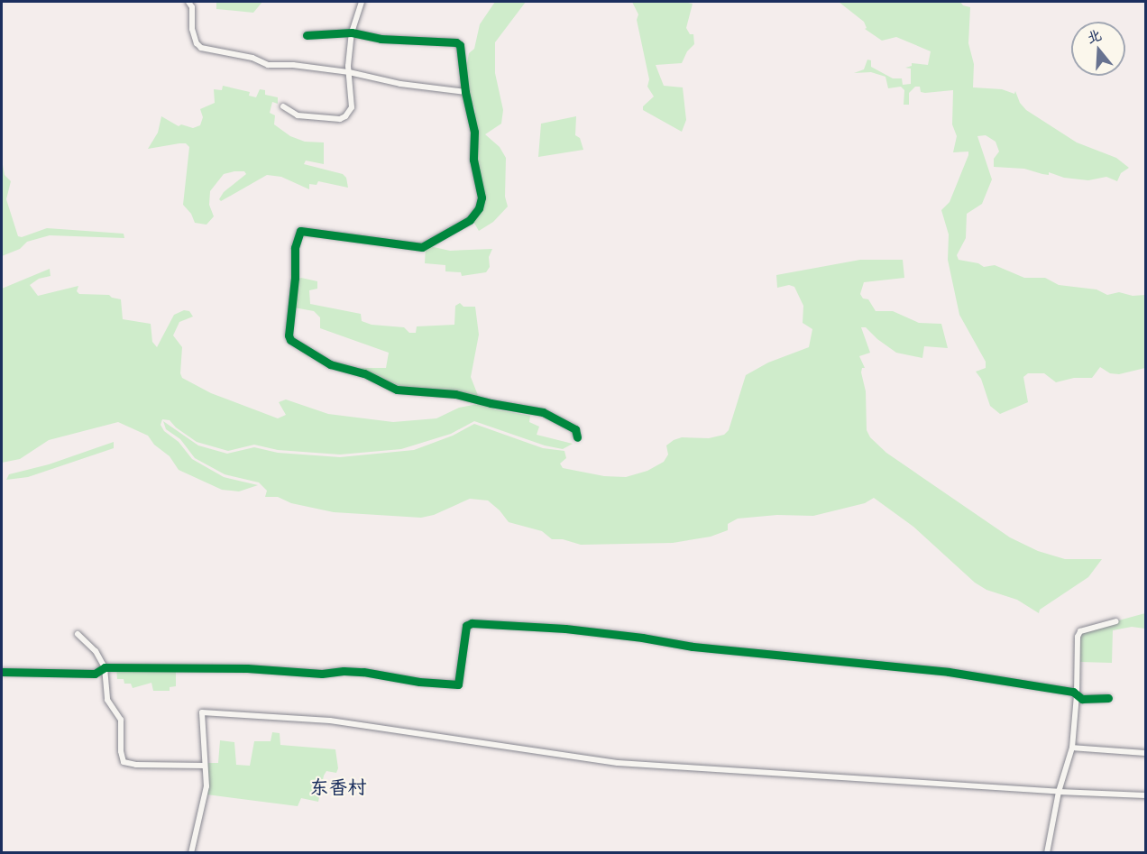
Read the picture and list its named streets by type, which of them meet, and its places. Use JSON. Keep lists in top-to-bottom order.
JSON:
{
  "districts": ["东香村"],
  "north": "top"
}
